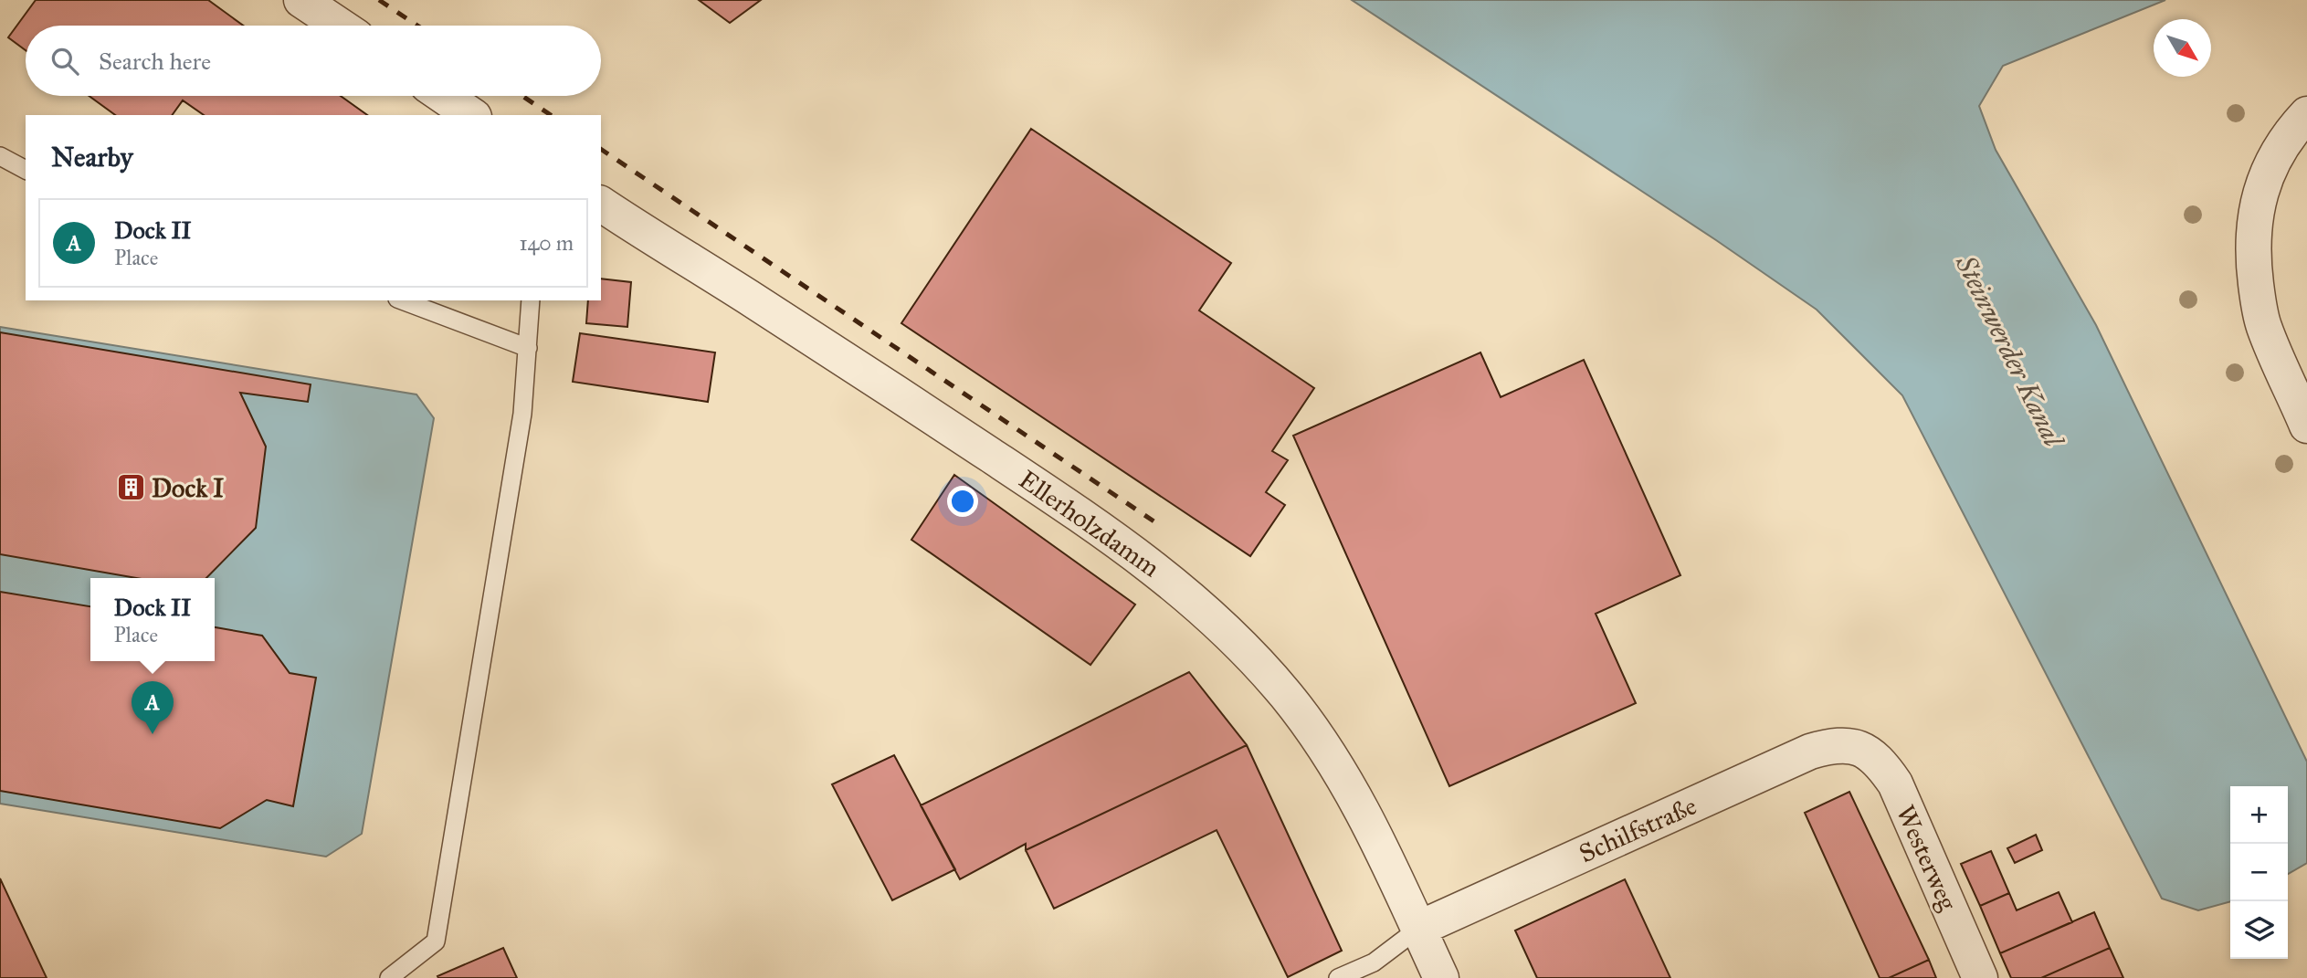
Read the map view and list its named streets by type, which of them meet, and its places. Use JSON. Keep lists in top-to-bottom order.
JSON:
{
  "streets": {
    "street": ["Ellerholzdamm", "Schilfstraße", "Westerweg"]
  },
  "crossings": [
    ["Ellerholzdamm", "Schilfstraße"],
    ["Schilfstraße", "Westerweg"]
  ],
  "water": ["Steinwerder Kanal"],
  "places": {
    "building": ["Dock I"]
  },
  "north": "bottom right",
  "page": {
    "search": "Search here",
    "heading": "Nearby",
    "list": [
      {
        "mark": "A",
        "name": "Dock II",
        "note": "Place",
        "value": "140 m"
      }
    ],
    "popup": ["Dock II", "Place"],
    "pins": "A",
    "map_buttons": ["+", "−"]
  }
}
